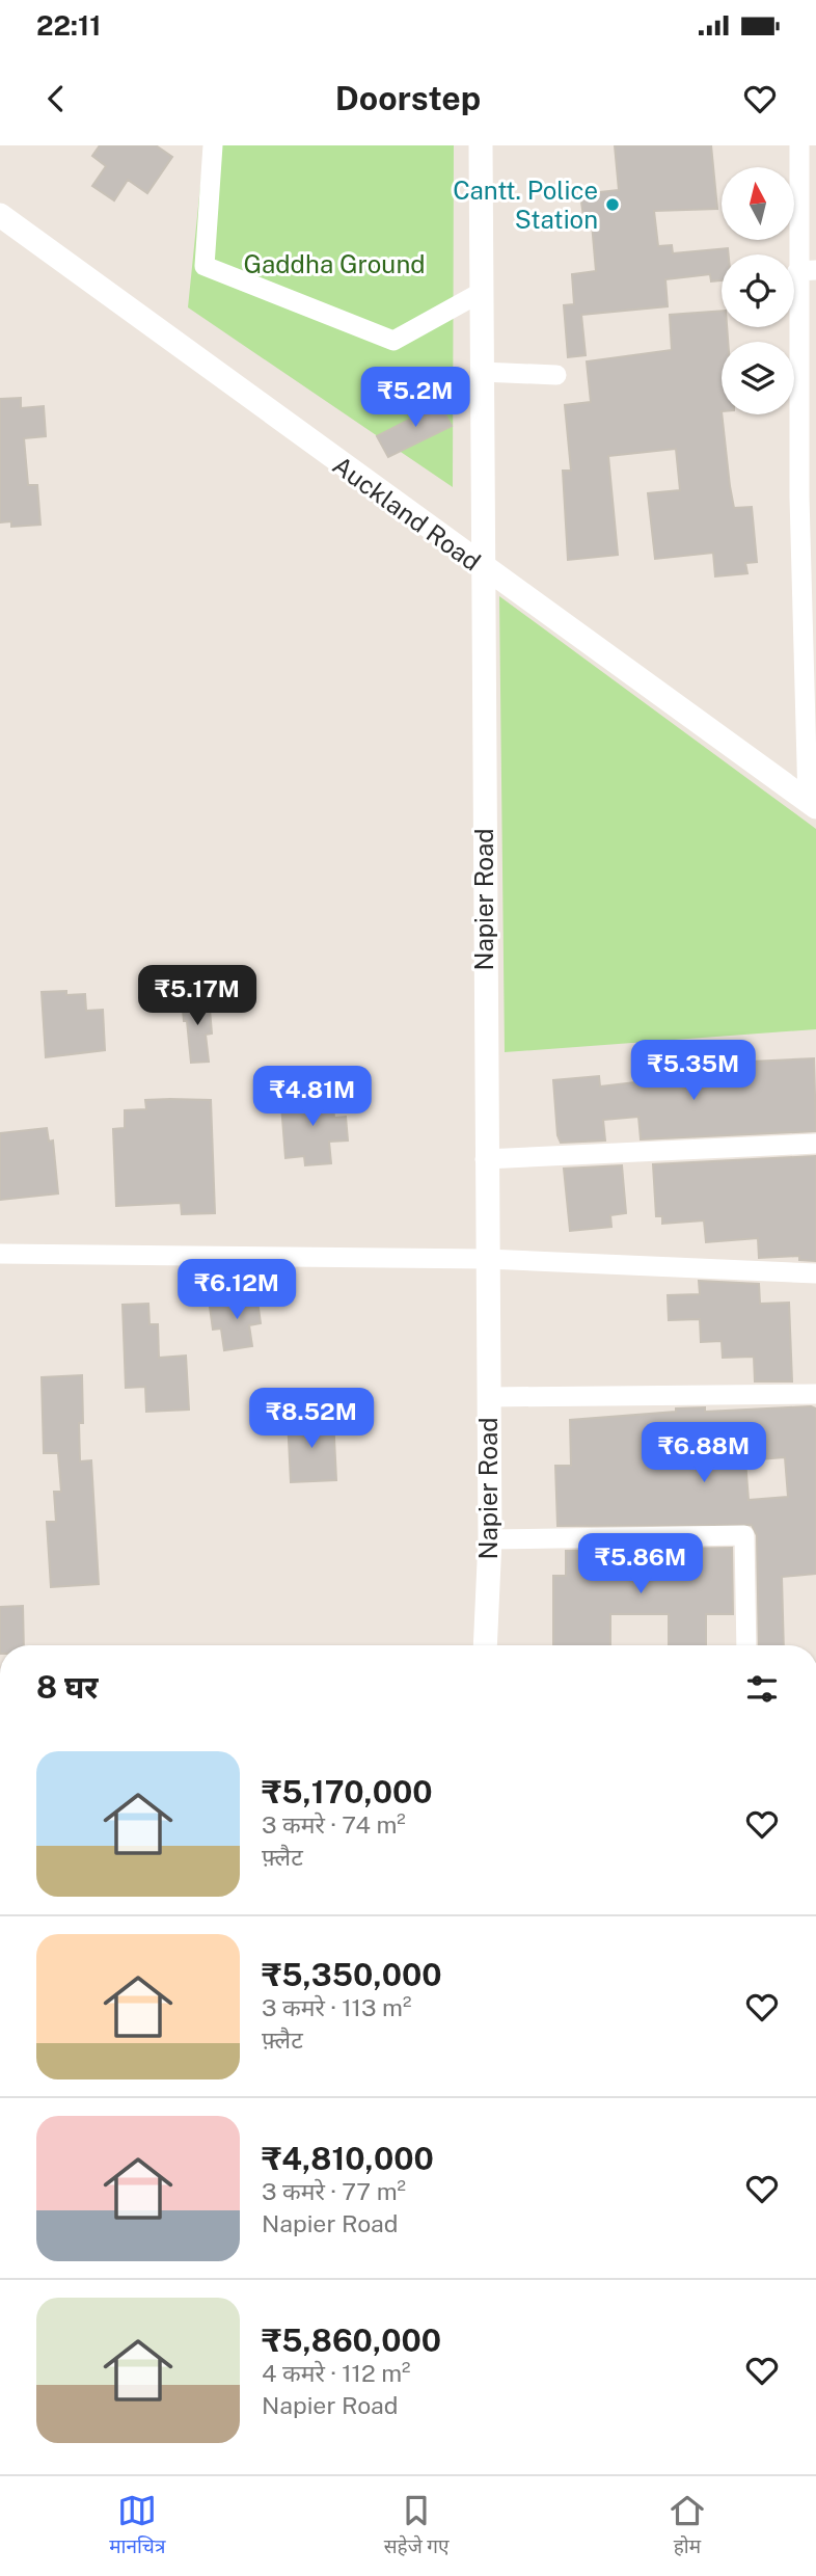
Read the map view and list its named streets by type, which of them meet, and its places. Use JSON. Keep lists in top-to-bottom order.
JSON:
{
  "streets": {
    "street": ["Auckland Road", "Napier Road"]
  },
  "crossings": [
    ["Auckland Road", "Napier Road"]
  ],
  "parks": ["Gaddha Ground"],
  "places": ["Cantt. Police Station"],
  "north": "top",
  "page": {
    "status": "22:11",
    "header": "Doorstep",
    "price": [
      "₹5.2M",
      "₹5.17M",
      "₹5.35M",
      "₹4.81M",
      "₹6.12M",
      "₹8.52M",
      "₹6.88M",
      "₹5.86M"
    ],
    "heading": "8 घर",
    "list": [
      {
        "name": "₹5,170,000",
        "note": "3 कमरे · 74 m² · फ़्लैट"
      },
      {
        "name": "₹5,350,000",
        "note": "3 कमरे · 113 m² · फ़्लैट"
      },
      {
        "name": "₹4,810,000",
        "note": "3 कमरे · 77 m² · Napier Road"
      },
      {
        "name": "₹5,860,000",
        "note": "4 कमरे · 112 m² · Napier Road"
      }
    ],
    "tabs": ["मानचित्र", "सहेजे गए", "होम"]
  }
}
